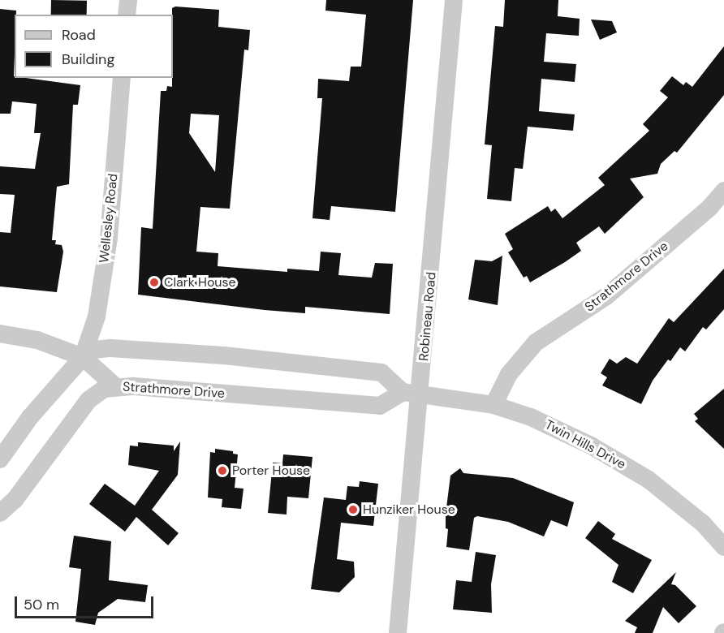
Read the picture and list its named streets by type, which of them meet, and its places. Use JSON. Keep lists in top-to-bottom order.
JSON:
{
  "streets": {
    "street": [
      "Wellesley Road",
      "Strathmore Drive",
      "Robineau Road",
      "Twin Hills Drive"
    ]
  },
  "crossings": [
    ["Strathmore Drive", "Twin Hills Drive"],
    ["Robineau Road", "Twin Hills Drive"]
  ],
  "places": ["Clark House", "Porter House", "Hunziker House"],
  "legend": ["Road", "Building"],
  "scale_bar": "50 m"
}
